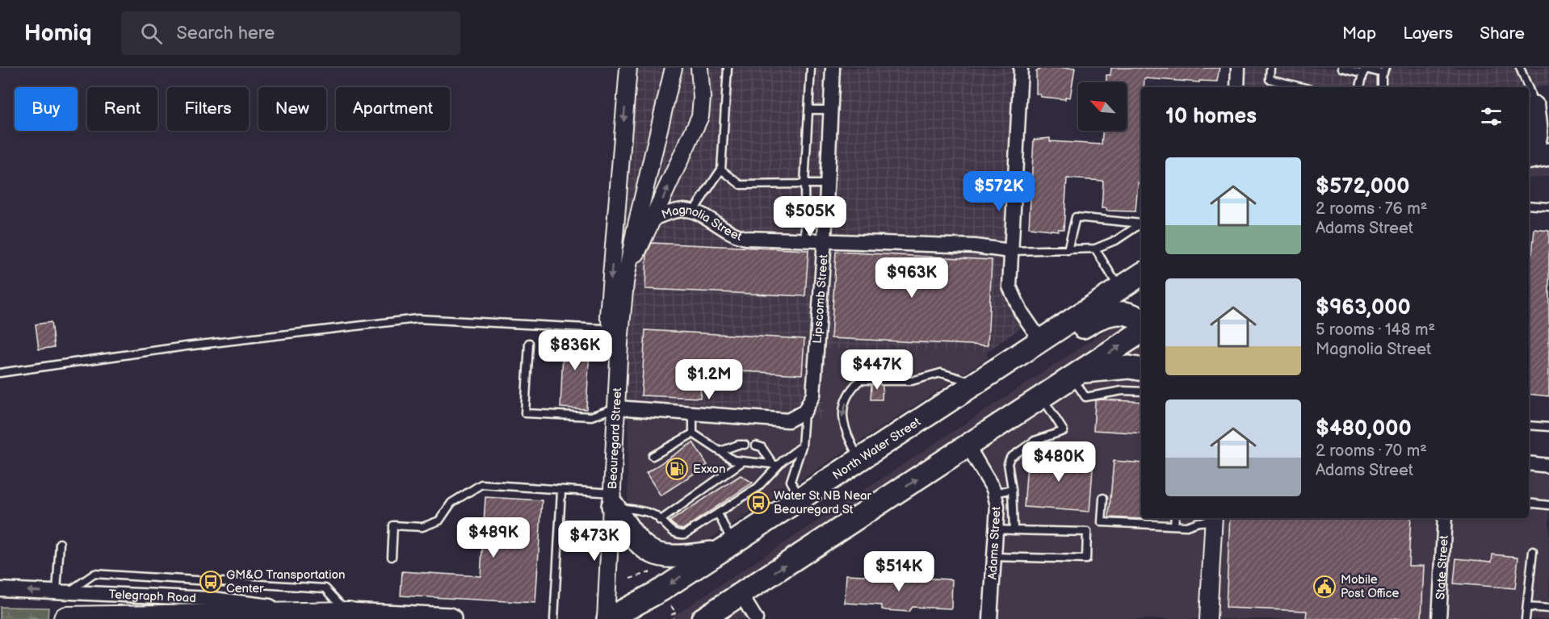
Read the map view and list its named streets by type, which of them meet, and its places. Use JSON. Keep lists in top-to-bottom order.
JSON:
{
  "streets": {
    "highway": ["North Water Street", "Telegraph Road"],
    "street": [
      "Magnolia Street",
      "Lipscomb Street",
      "Beauregard Street",
      "Adams Street",
      "State Street"
    ]
  },
  "crossings": [
    ["Magnolia Street", "Lipscomb Street"],
    ["Beauregard Street", "North Water Street"]
  ],
  "places": {
    "fuel station": ["Exxon"],
    "bus stop": ["Water St NB Near Beauregard St", "GM&O Transportation Center"],
    "public building": ["Mobile Post Office"]
  },
  "north": "top left",
  "page": {
    "header": "Homiq",
    "search": "Search here",
    "nav": ["Map", "Layers", "Share"],
    "chip": [
      "Buy",
      "Rent",
      "Filters",
      "New",
      "Apartment"
    ],
    "heading": "10 homes",
    "list": [
      {
        "name": "$572,000",
        "note": "2 rooms · 76 m² · Adams Street"
      },
      {
        "name": "$963,000",
        "note": "5 rooms · 148 m² · Magnolia Street"
      },
      {
        "name": "$480,000",
        "note": "2 rooms · 70 m² · Adams Street"
      }
    ],
    "price": [
      "$572K",
      "$505K",
      "$963K",
      "$836K",
      "$447K",
      "$1.2M",
      "$480K",
      "$489K",
      "$473K",
      "$514K"
    ]
  }
}
